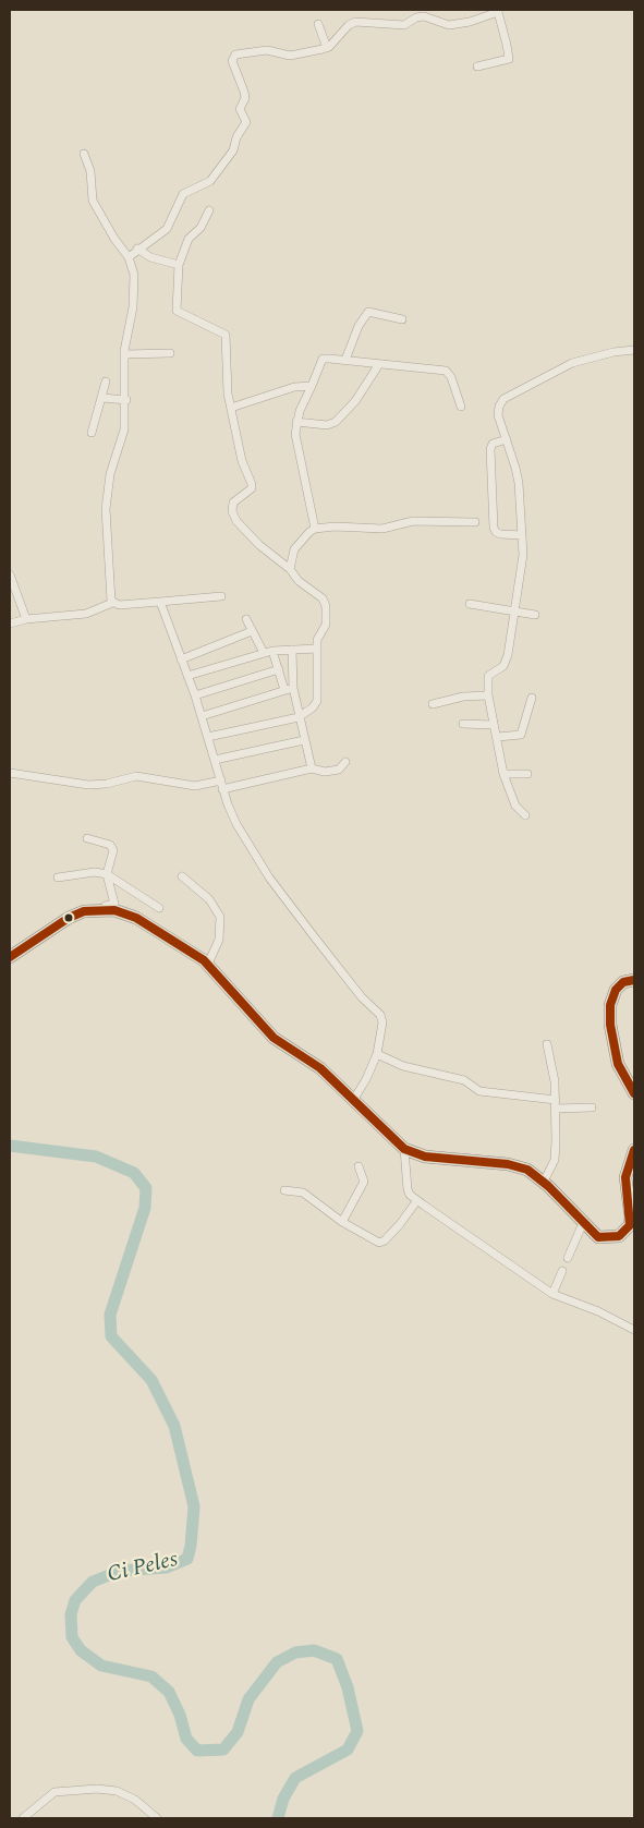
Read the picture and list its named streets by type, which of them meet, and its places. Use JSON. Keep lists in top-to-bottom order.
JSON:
{
  "water": ["Ci Peles"]
}
